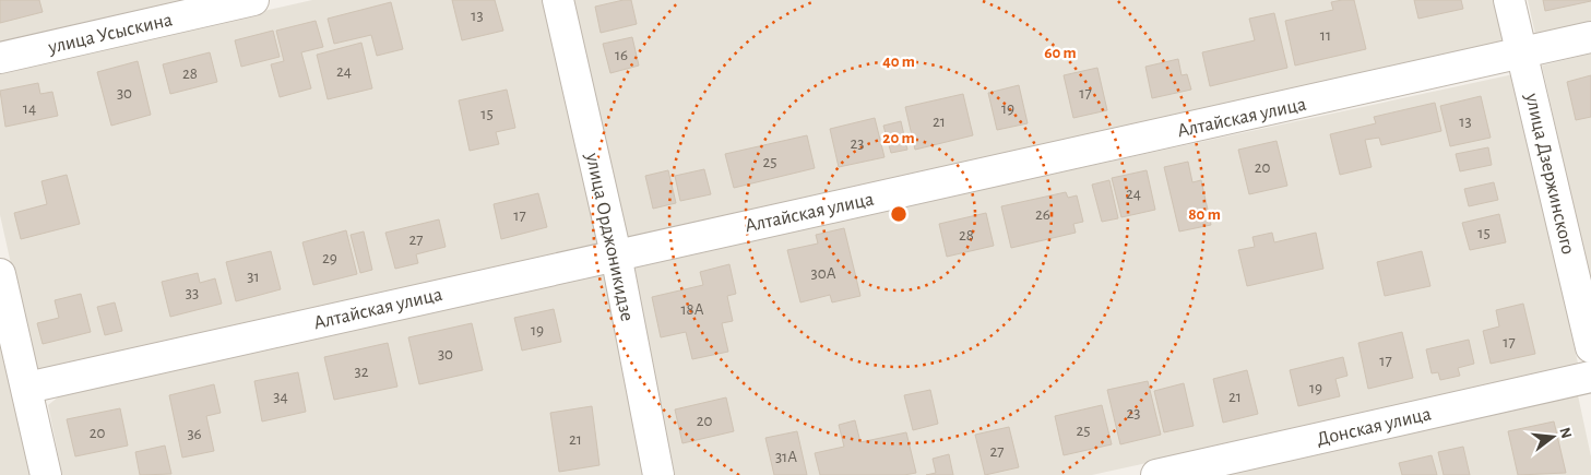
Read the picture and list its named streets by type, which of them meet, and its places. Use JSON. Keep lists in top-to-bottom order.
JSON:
{
  "streets": {
    "street": [
      "улица Усыскина",
      "Алтайская улица",
      "улица Дзержинского",
      "улица Орджоникидзе",
      "Донская улица"
    ]
  },
  "crossings": [
    ["Алтайская улица", "улица Дзержинского"],
    ["Алтайская улица", "улица Орджоникидзе"]
  ],
  "house_numbers": [
    "13",
    "11",
    "16",
    "24",
    "28",
    "30",
    "17",
    "14",
    "19",
    "15",
    "21",
    "13",
    "23",
    "25",
    "20",
    "24",
    "26",
    "17",
    "15",
    "28",
    "27",
    "29",
    "30А",
    "31",
    "33",
    "18А",
    "19",
    "17",
    "30",
    "17",
    "32",
    "19",
    "34",
    "21",
    "23",
    "20",
    "25",
    "20",
    "36",
    "21",
    "27",
    "31А"
  ],
  "north": "right",
  "rings": [
    "60 m",
    "40 m",
    "20 m",
    "80 m"
  ]
}
